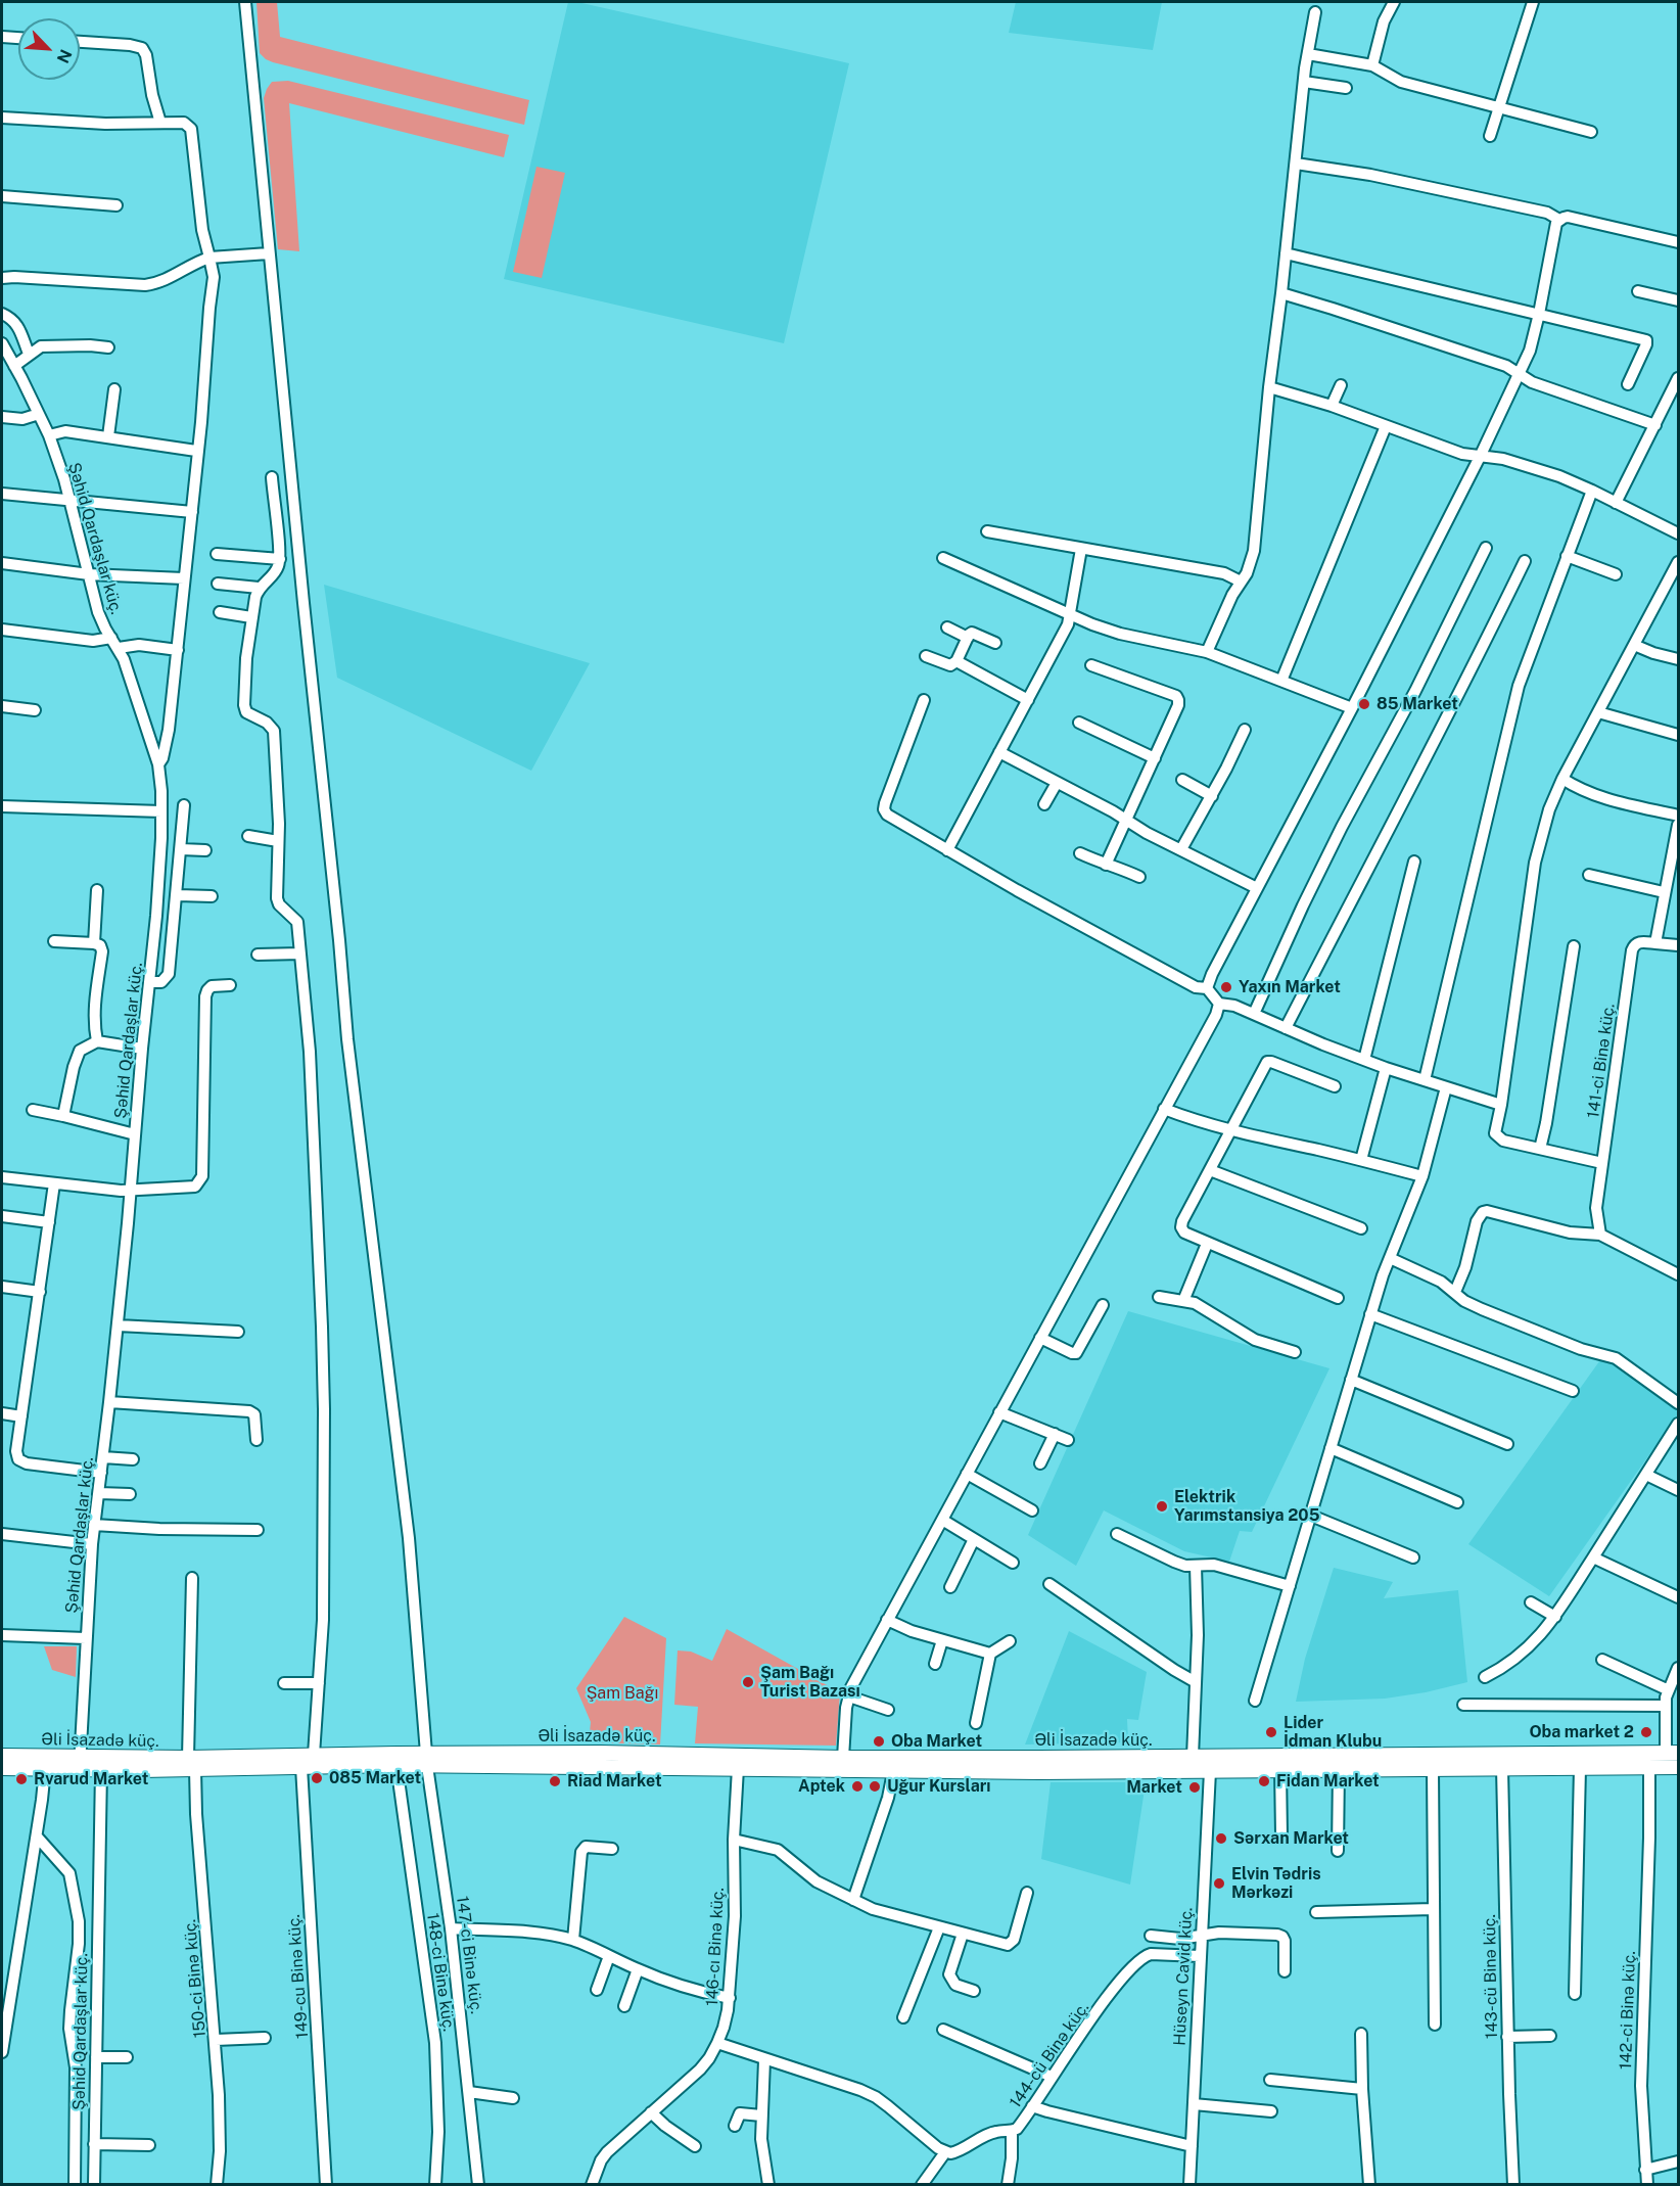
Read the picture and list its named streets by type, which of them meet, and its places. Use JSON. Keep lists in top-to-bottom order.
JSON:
{
  "streets": {
    "main road": ["Əli İsazadə küç."],
    "street": [
      "Şəhid Qardaşlar küç.",
      "141-ci Binə küç.",
      "146-cı Binə küç.",
      "147-ci Binə küç.",
      "148-ci Binə küç.",
      "149-cu Binə küç.",
      "Hüseyn Cavid küç.",
      "143-cü Binə küç.",
      "150-ci Binə küç.",
      "142-ci Binə küç.",
      "144-cü Binə küç."
    ]
  },
  "crossings": [
    ["Şəhid Qardaşlar küç.", "Əli İsazadə küç."],
    ["Əli İsazadə küç.", "146-cı Binə küç."],
    ["Əli İsazadə küç.", "147-ci Binə küç."],
    ["Əli İsazadə küç.", "148-ci Binə küç."],
    ["Əli İsazadə küç.", "149-cu Binə küç."],
    ["Əli İsazadə küç.", "150-ci Binə küç."],
    ["Hüseyn Cavid küç.", "144-cü Binə küç."]
  ],
  "parks": ["Şam Bağı"],
  "places": [
    "85 Market",
    "Yaxın Market",
    "Elektrik Yarımstansiya 205",
    "Şam Bağı Turist Bazası",
    "Lider İdman Klubu",
    "Oba market 2",
    "Oba Market",
    "085 Market",
    "Rvarud Market",
    "Riad Market",
    "Fidan Market",
    "Aptek",
    "Uğur Kursları",
    "Market",
    "Sərxan Market",
    "Elvin Tədris Mərkəzi"
  ],
  "north": "bottom right"
}
